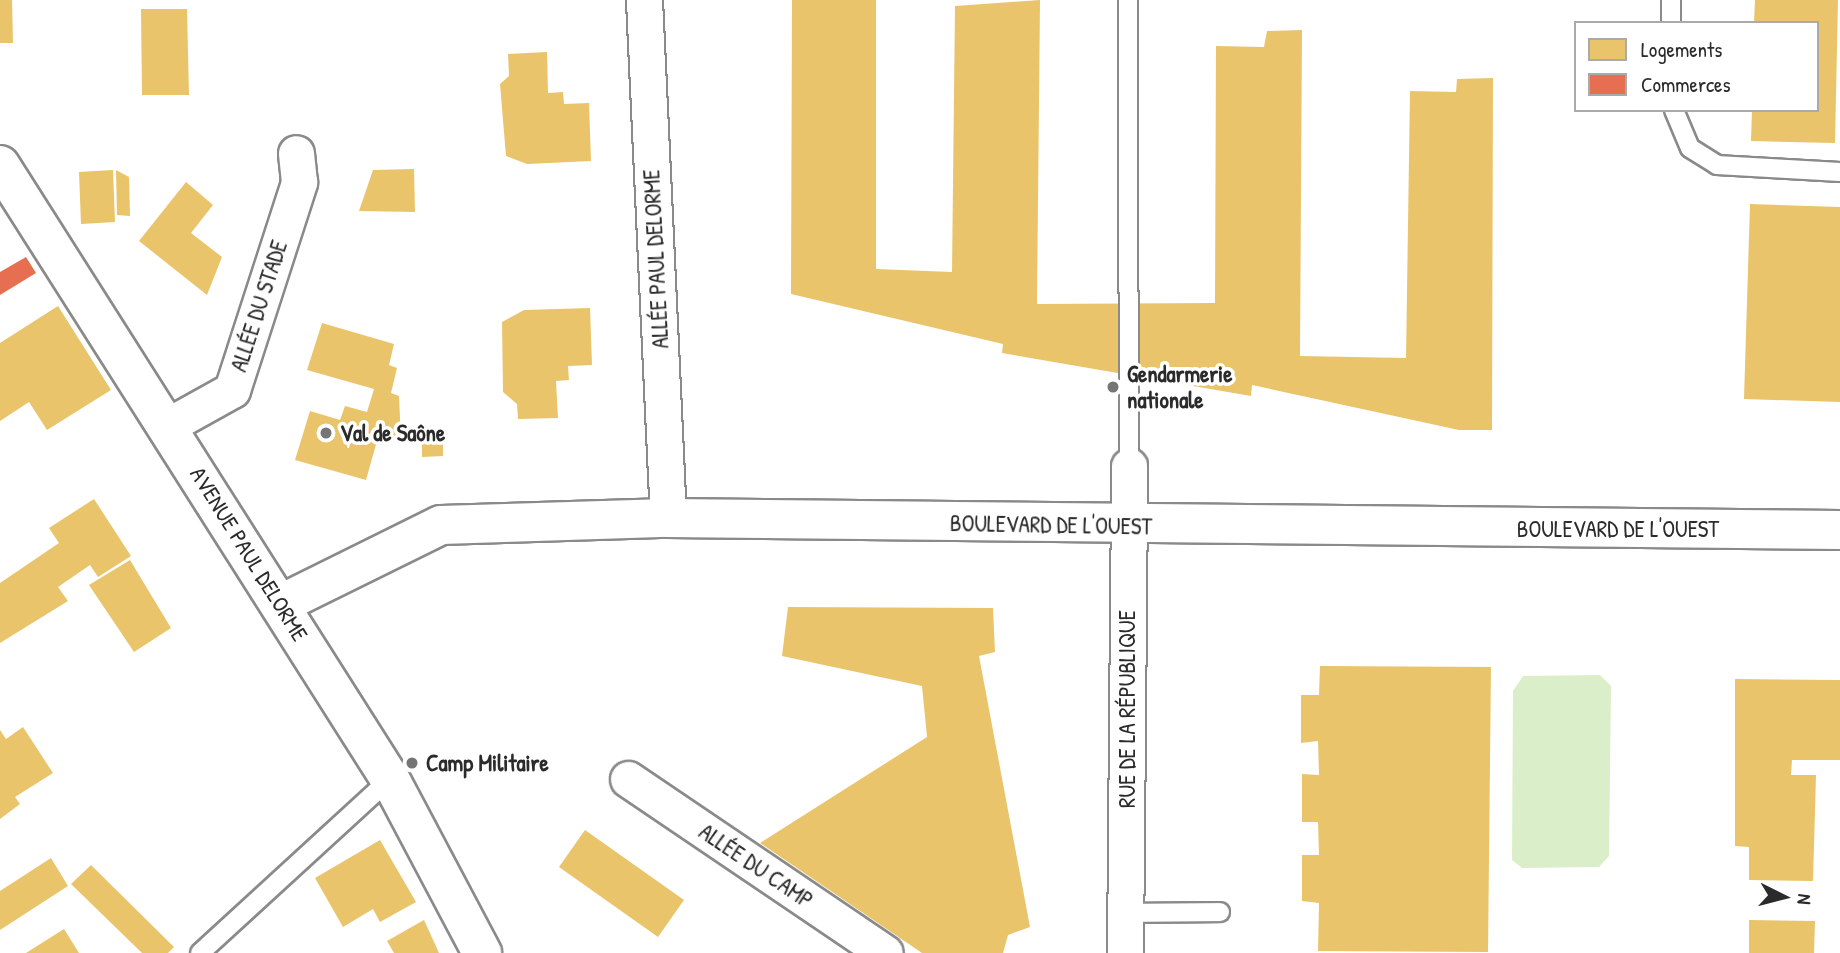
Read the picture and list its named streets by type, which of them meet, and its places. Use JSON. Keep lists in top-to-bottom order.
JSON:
{
  "streets": {
    "street": [
      "ALLÉE PAUL DELORME",
      "ALLÉE DU STADE",
      "BOULEVARD DE L'OUEST",
      "AVENUE PAUL DELORME",
      "RUE DE LA RÉPUBLIQUE",
      "ALLÉE DU CAMP"
    ]
  },
  "crossings": [
    ["ALLÉE PAUL DELORME", "BOULEVARD DE L'OUEST"],
    ["ALLÉE DU STADE", "AVENUE PAUL DELORME"],
    ["BOULEVARD DE L'OUEST", "AVENUE PAUL DELORME"],
    ["BOULEVARD DE L'OUEST", "RUE DE LA RÉPUBLIQUE"]
  ],
  "places": ["Gendarmerie nationale", "Val de Saône", "Camp Militaire"],
  "legend": ["Logements", "Commerces"],
  "north": "right"
}
